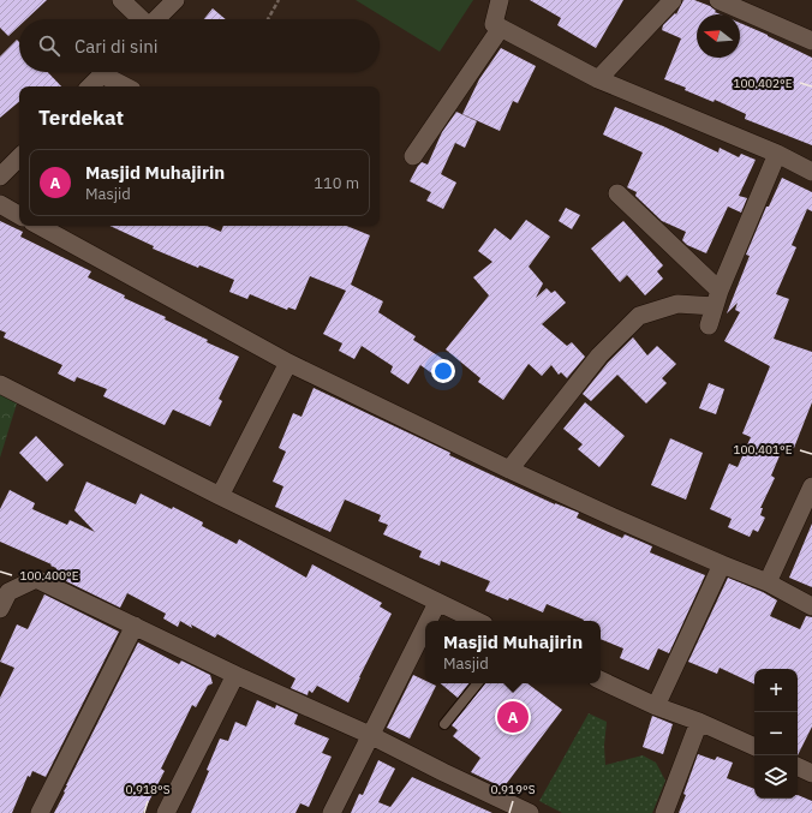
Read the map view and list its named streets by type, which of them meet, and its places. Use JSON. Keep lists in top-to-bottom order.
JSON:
{
  "north": "left",
  "page": {
    "search": "Cari di sini",
    "heading": "Terdekat",
    "list": [
      {
        "mark": "A",
        "name": "Masjid Muhajirin",
        "note": "Masjid",
        "value": "110 m"
      }
    ],
    "popup": ["Masjid Muhajirin", "Masjid"],
    "map_buttons": ["+", "−"],
    "pins": "A"
  },
  "coordinates": [
    "100.402°E",
    "100.401°E",
    "100.400°E",
    "0.918°S",
    "0.919°S"
  ]
}
